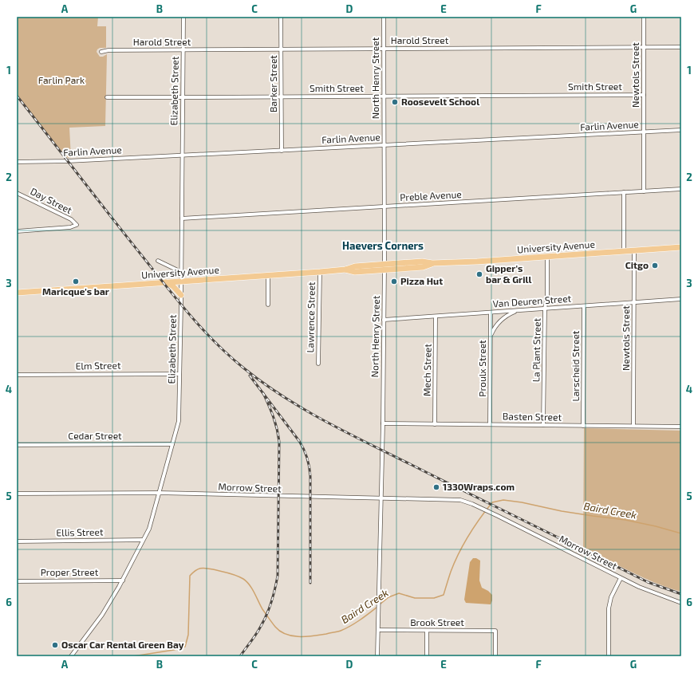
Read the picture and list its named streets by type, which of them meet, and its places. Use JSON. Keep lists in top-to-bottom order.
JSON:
{
  "streets": {
    "main road": ["University Avenue"],
    "street": [
      "Harold Street",
      "Newtols Street",
      "North Henry Street",
      "Barker Street",
      "Smith Street",
      "Elizabeth Street",
      "Farlin Avenue",
      "Preble Avenue",
      "Day Street",
      "Van Deuren Street",
      "Lawrence Street",
      "La Plant Street",
      "Elm Street",
      "Larscheid Street",
      "Proulx Street",
      "Mech Street",
      "Basten Street",
      "Cedar Street",
      "Morrow Street",
      "Ellis Street",
      "Proper Street",
      "Brook Street"
    ]
  },
  "crossings": [
    ["Harold Street", "Newtols Street"],
    ["Harold Street", "North Henry Street"],
    ["Harold Street", "Barker Street"],
    ["Harold Street", "Elizabeth Street"],
    ["Newtols Street", "Smith Street"],
    ["Newtols Street", "Farlin Avenue"],
    ["Newtols Street", "Preble Avenue"],
    ["Newtols Street", "University Avenue"],
    ["Newtols Street", "Van Deuren Street"],
    ["Newtols Street", "Basten Street"],
    ["North Henry Street", "Smith Street"],
    ["North Henry Street", "Farlin Avenue"],
    ["North Henry Street", "Preble Avenue"],
    ["North Henry Street", "University Avenue"],
    ["North Henry Street", "Van Deuren Street"],
    ["North Henry Street", "Basten Street"],
    ["North Henry Street", "Morrow Street"],
    ["North Henry Street", "Brook Street"],
    ["Barker Street", "Smith Street"],
    ["Barker Street", "Farlin Avenue"],
    ["Smith Street", "Elizabeth Street"],
    ["Elizabeth Street", "Farlin Avenue"],
    ["Elizabeth Street", "Preble Avenue"],
    ["Elizabeth Street", "University Avenue"],
    ["Elizabeth Street", "Elm Street"],
    ["Elizabeth Street", "Cedar Street"],
    ["Elizabeth Street", "Morrow Street"],
    ["Elizabeth Street", "Ellis Street"],
    ["Elizabeth Street", "Proper Street"],
    ["University Avenue", "Lawrence Street"],
    ["University Avenue", "La Plant Street"],
    ["Van Deuren Street", "La Plant Street"],
    ["Van Deuren Street", "Larscheid Street"],
    ["Van Deuren Street", "Proulx Street"],
    ["Van Deuren Street", "Mech Street"],
    ["La Plant Street", "Basten Street"],
    ["Larscheid Street", "Basten Street"],
    ["Proulx Street", "Basten Street"],
    ["Mech Street", "Basten Street"]
  ],
  "districts": ["Haevers Corners"],
  "water": ["Baird Creek"],
  "parks": ["Farlin Park"],
  "places": [
    "Roosevelt School",
    "Citgo",
    "Gipper's bar & Grill",
    "Maricque's bar",
    "Pizza Hut",
    "1330Wraps.com",
    "Oscar Car Rental Green Bay"
  ],
  "grid": {
    "columns": [
      "A",
      "B",
      "C",
      "D",
      "E",
      "F",
      "G"
    ],
    "rows": [
      "1",
      "2",
      "3",
      "4",
      "5",
      "6"
    ]
  }
}
